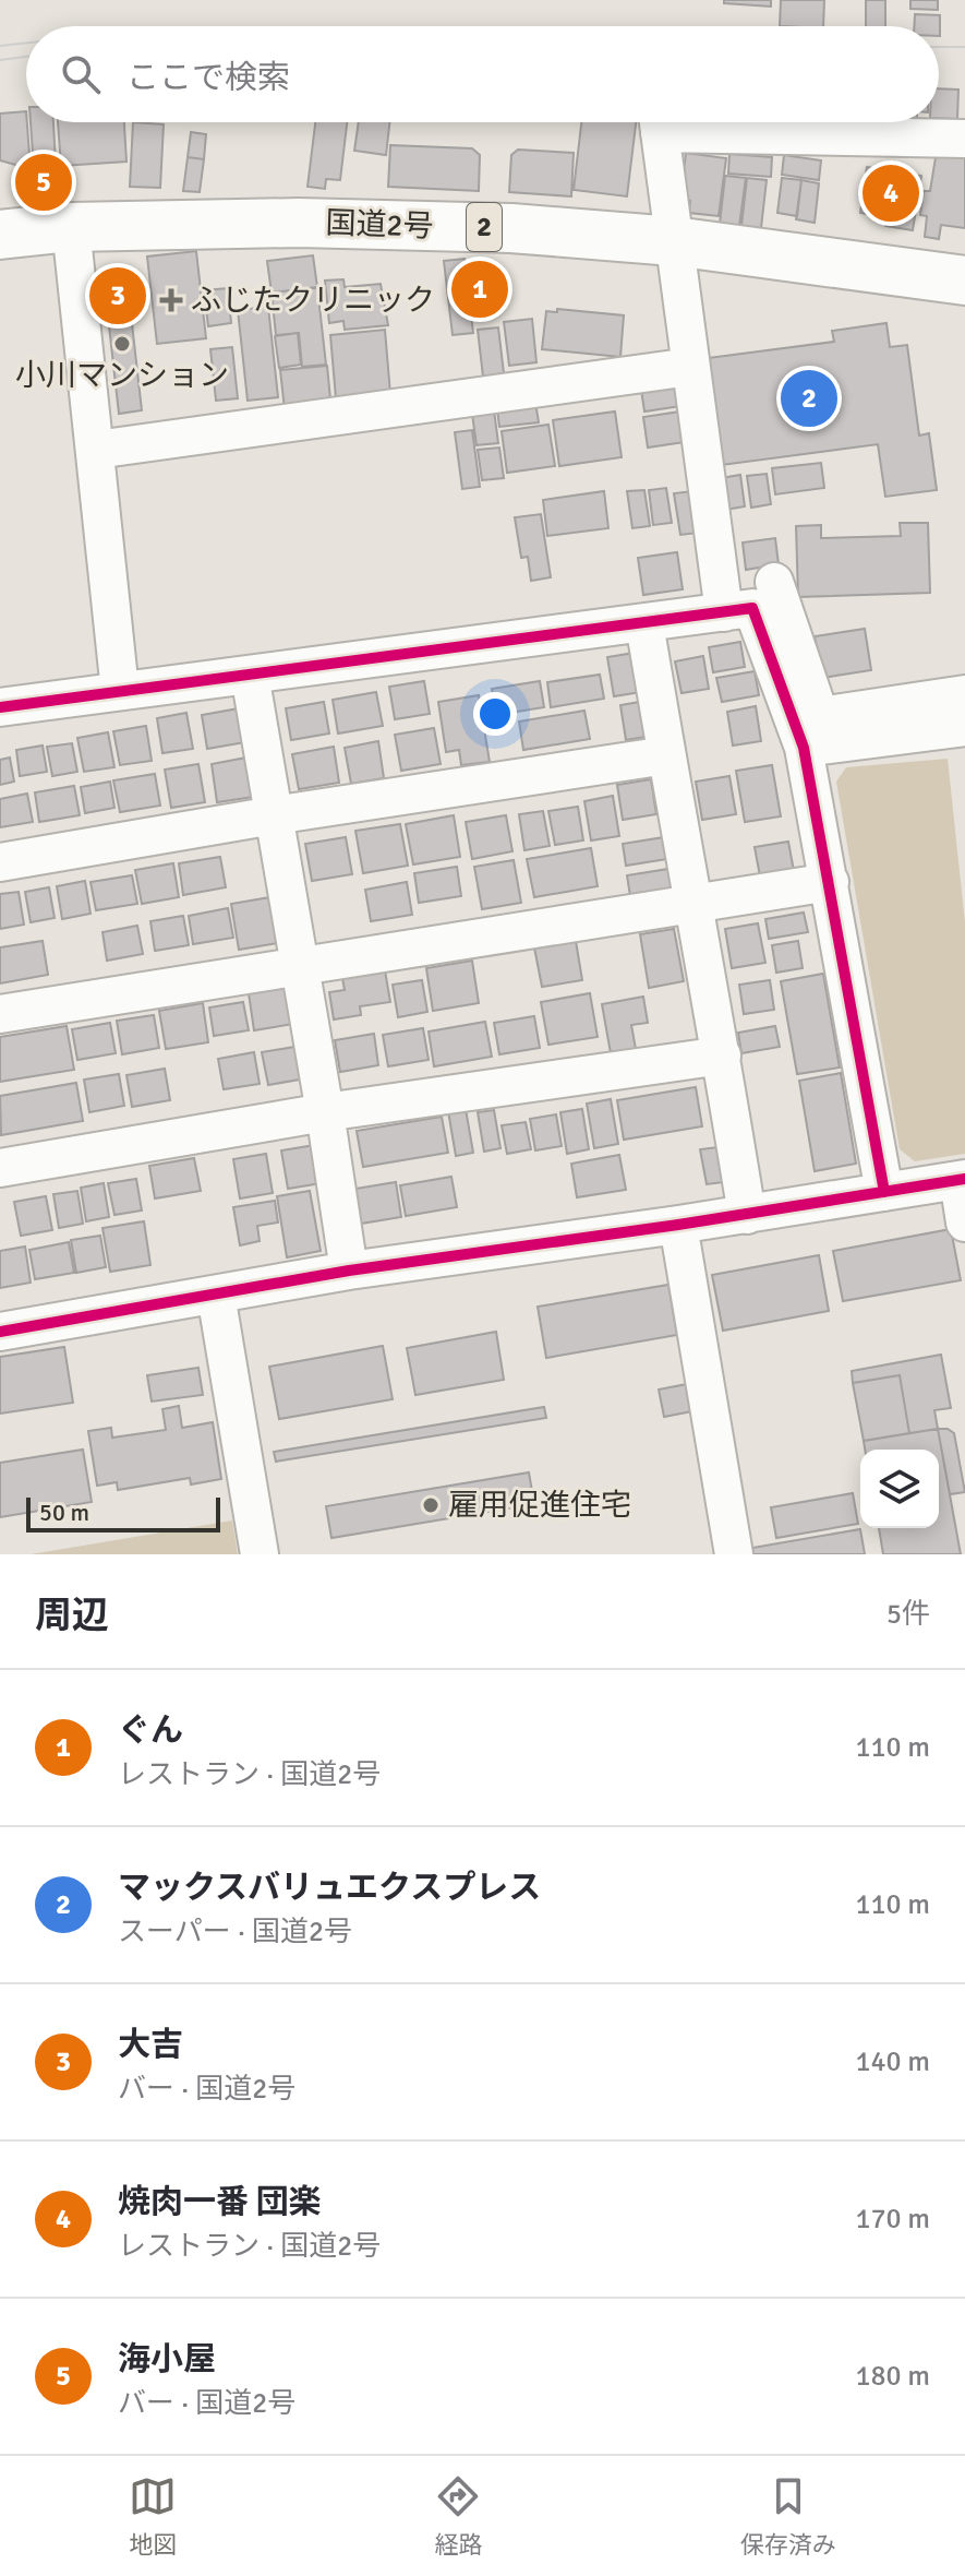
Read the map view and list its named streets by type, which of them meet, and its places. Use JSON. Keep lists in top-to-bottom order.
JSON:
{
  "streets": {
    "highway": ["国道2号", "2"]
  },
  "places": {
    "health": ["ふじたクリニック"],
    "other": ["小川マンション", "雇用促進住宅"]
  },
  "scale_bar": "50 m",
  "page": {
    "search": "ここで検索",
    "pins": [
      "5",
      "4",
      "1",
      "3",
      "2"
    ],
    "scale": "50 m",
    "heading": ["周辺", "5件"],
    "list": [
      {
        "mark": "1",
        "name": "ぐん",
        "note": "レストラン · 国道2号",
        "value": "110 m"
      },
      {
        "mark": "2",
        "name": "マックスバリュエクスプレス",
        "note": "スーパー · 国道2号",
        "value": "110 m"
      },
      {
        "mark": "3",
        "name": "大吉",
        "note": "バー · 国道2号",
        "value": "140 m"
      },
      {
        "mark": "4",
        "name": "焼肉一番 団楽",
        "note": "レストラン · 国道2号",
        "value": "170 m"
      },
      {
        "mark": "5",
        "name": "海小屋",
        "note": "バー · 国道2号",
        "value": "180 m"
      }
    ],
    "nav": ["地図", "経路", "保存済み"]
  }
}
